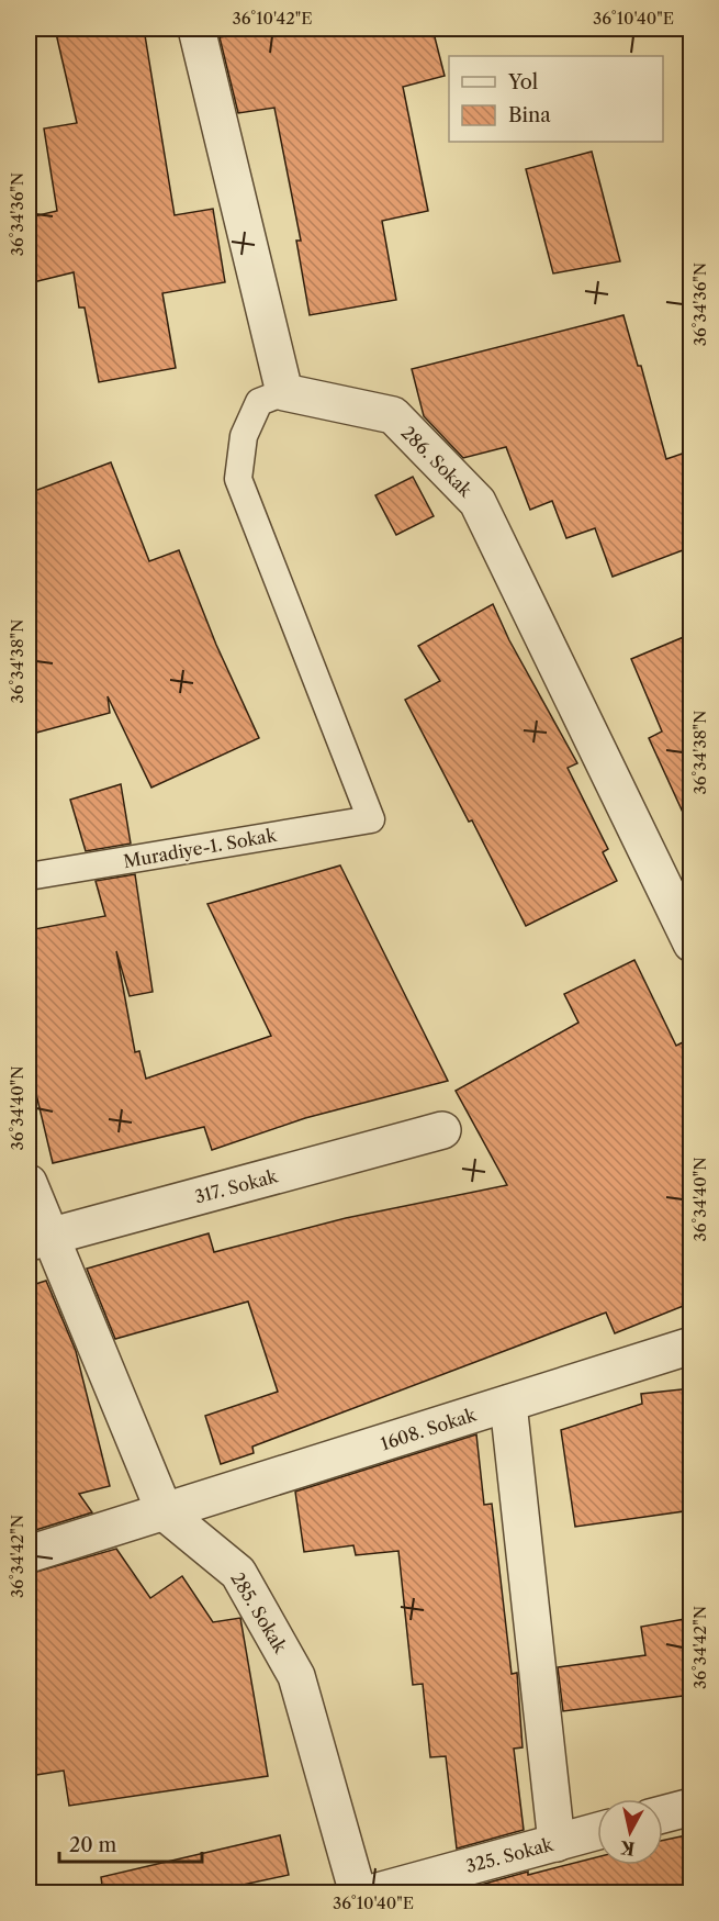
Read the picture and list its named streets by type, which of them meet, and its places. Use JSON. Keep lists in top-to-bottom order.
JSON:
{
  "streets": {
    "street": [
      "286. Sokak",
      "317. Sokak",
      "1608. Sokak",
      "285. Sokak",
      "325. Sokak"
    ],
    "lane": ["Muradiye-1. Sokak"]
  },
  "crossings": [
    ["286. Sokak", "Muradiye-1. Sokak"],
    ["317. Sokak", "285. Sokak"],
    ["1608. Sokak", "285. Sokak"]
  ],
  "legend": ["Yol", "Bina"],
  "scale_bar": "20 m",
  "north": "bottom",
  "coordinates": [
    "36°10'42\"E",
    "36°10'40\"E",
    "36°34'36\"N",
    "36°34'38\"N",
    "36°34'40\"N",
    "36°34'42\"N"
  ]
}
